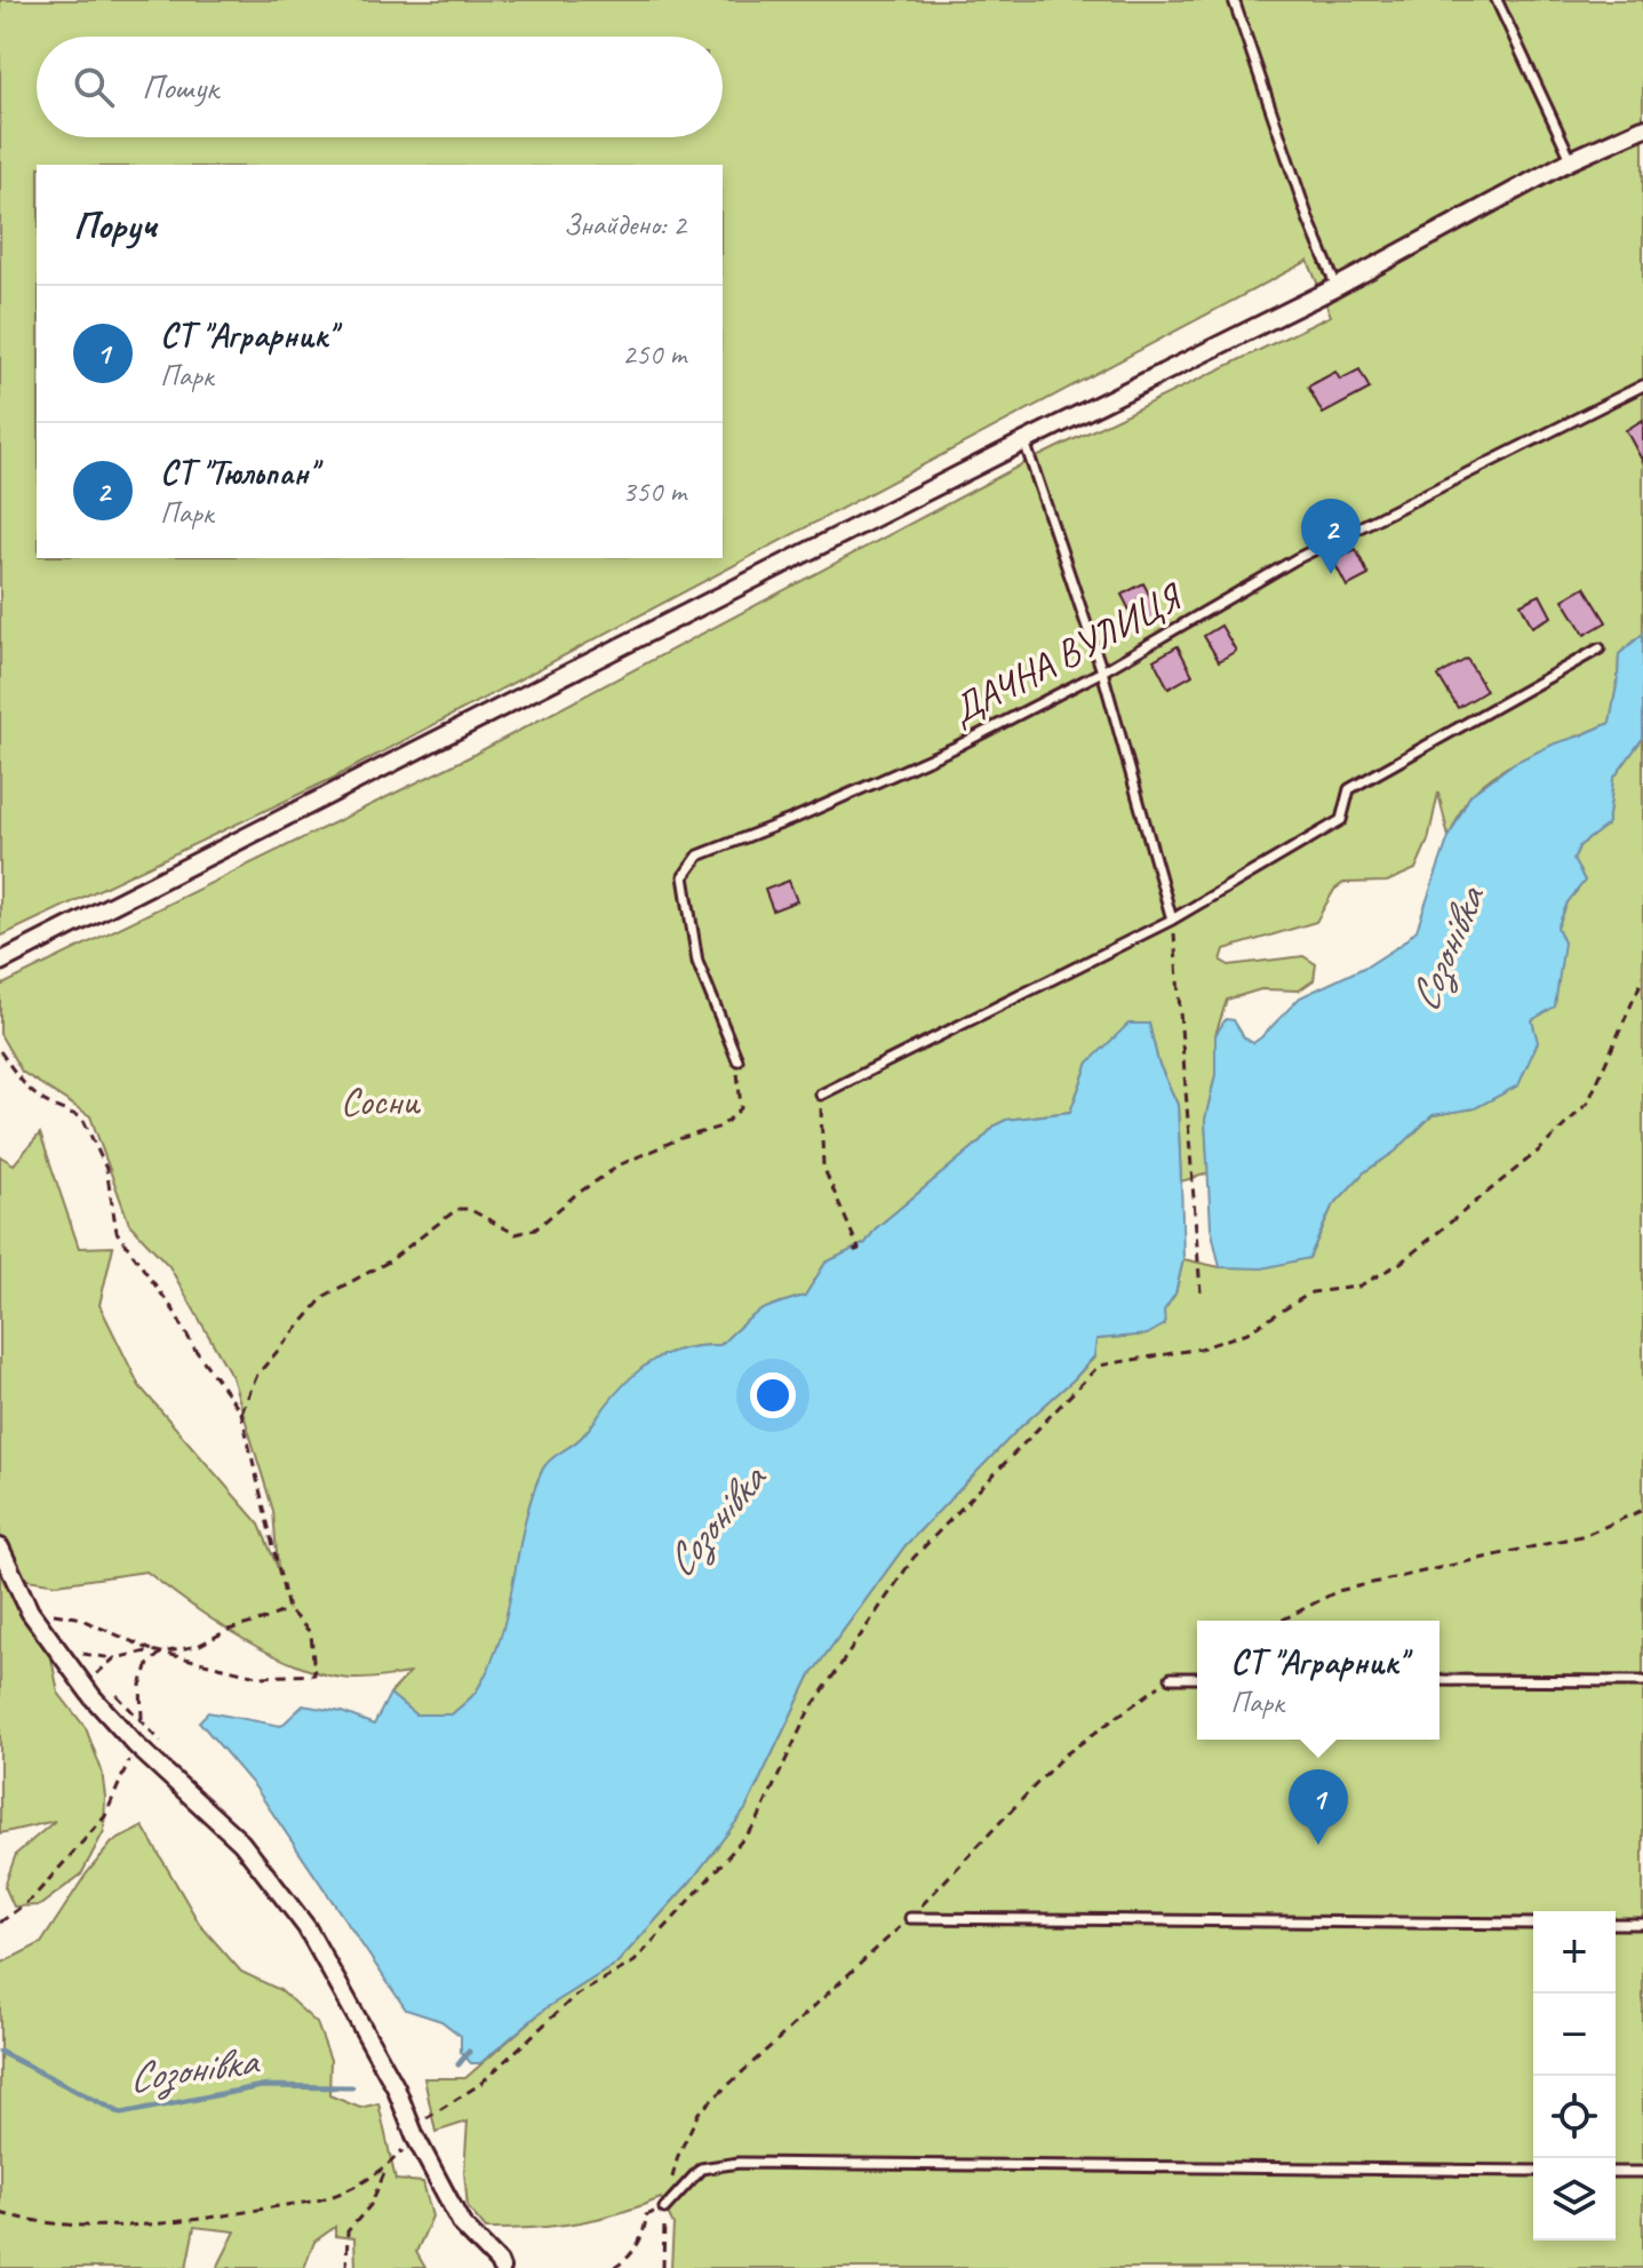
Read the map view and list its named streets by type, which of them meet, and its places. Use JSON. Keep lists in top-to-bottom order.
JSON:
{
  "streets": {
    "lane": ["ДАЧНА ВУЛИЦЯ"]
  },
  "water": ["Созонівка"],
  "parks": ["Сосни"],
  "page": {
    "search": "Пошук",
    "heading": ["Поруч", "Знайдено: 2"],
    "list": [
      {
        "mark": "1",
        "name": "СТ \"Аграрник\"",
        "note": "Парк",
        "value": "250 m"
      },
      {
        "mark": "2",
        "name": "СТ \"Тюльпан\"",
        "note": "Парк",
        "value": "350 m"
      }
    ],
    "pins": ["2", "1"],
    "popup": ["СТ \"Аграрник\"", "Парк"],
    "map_buttons": ["+", "−"]
  }
}
